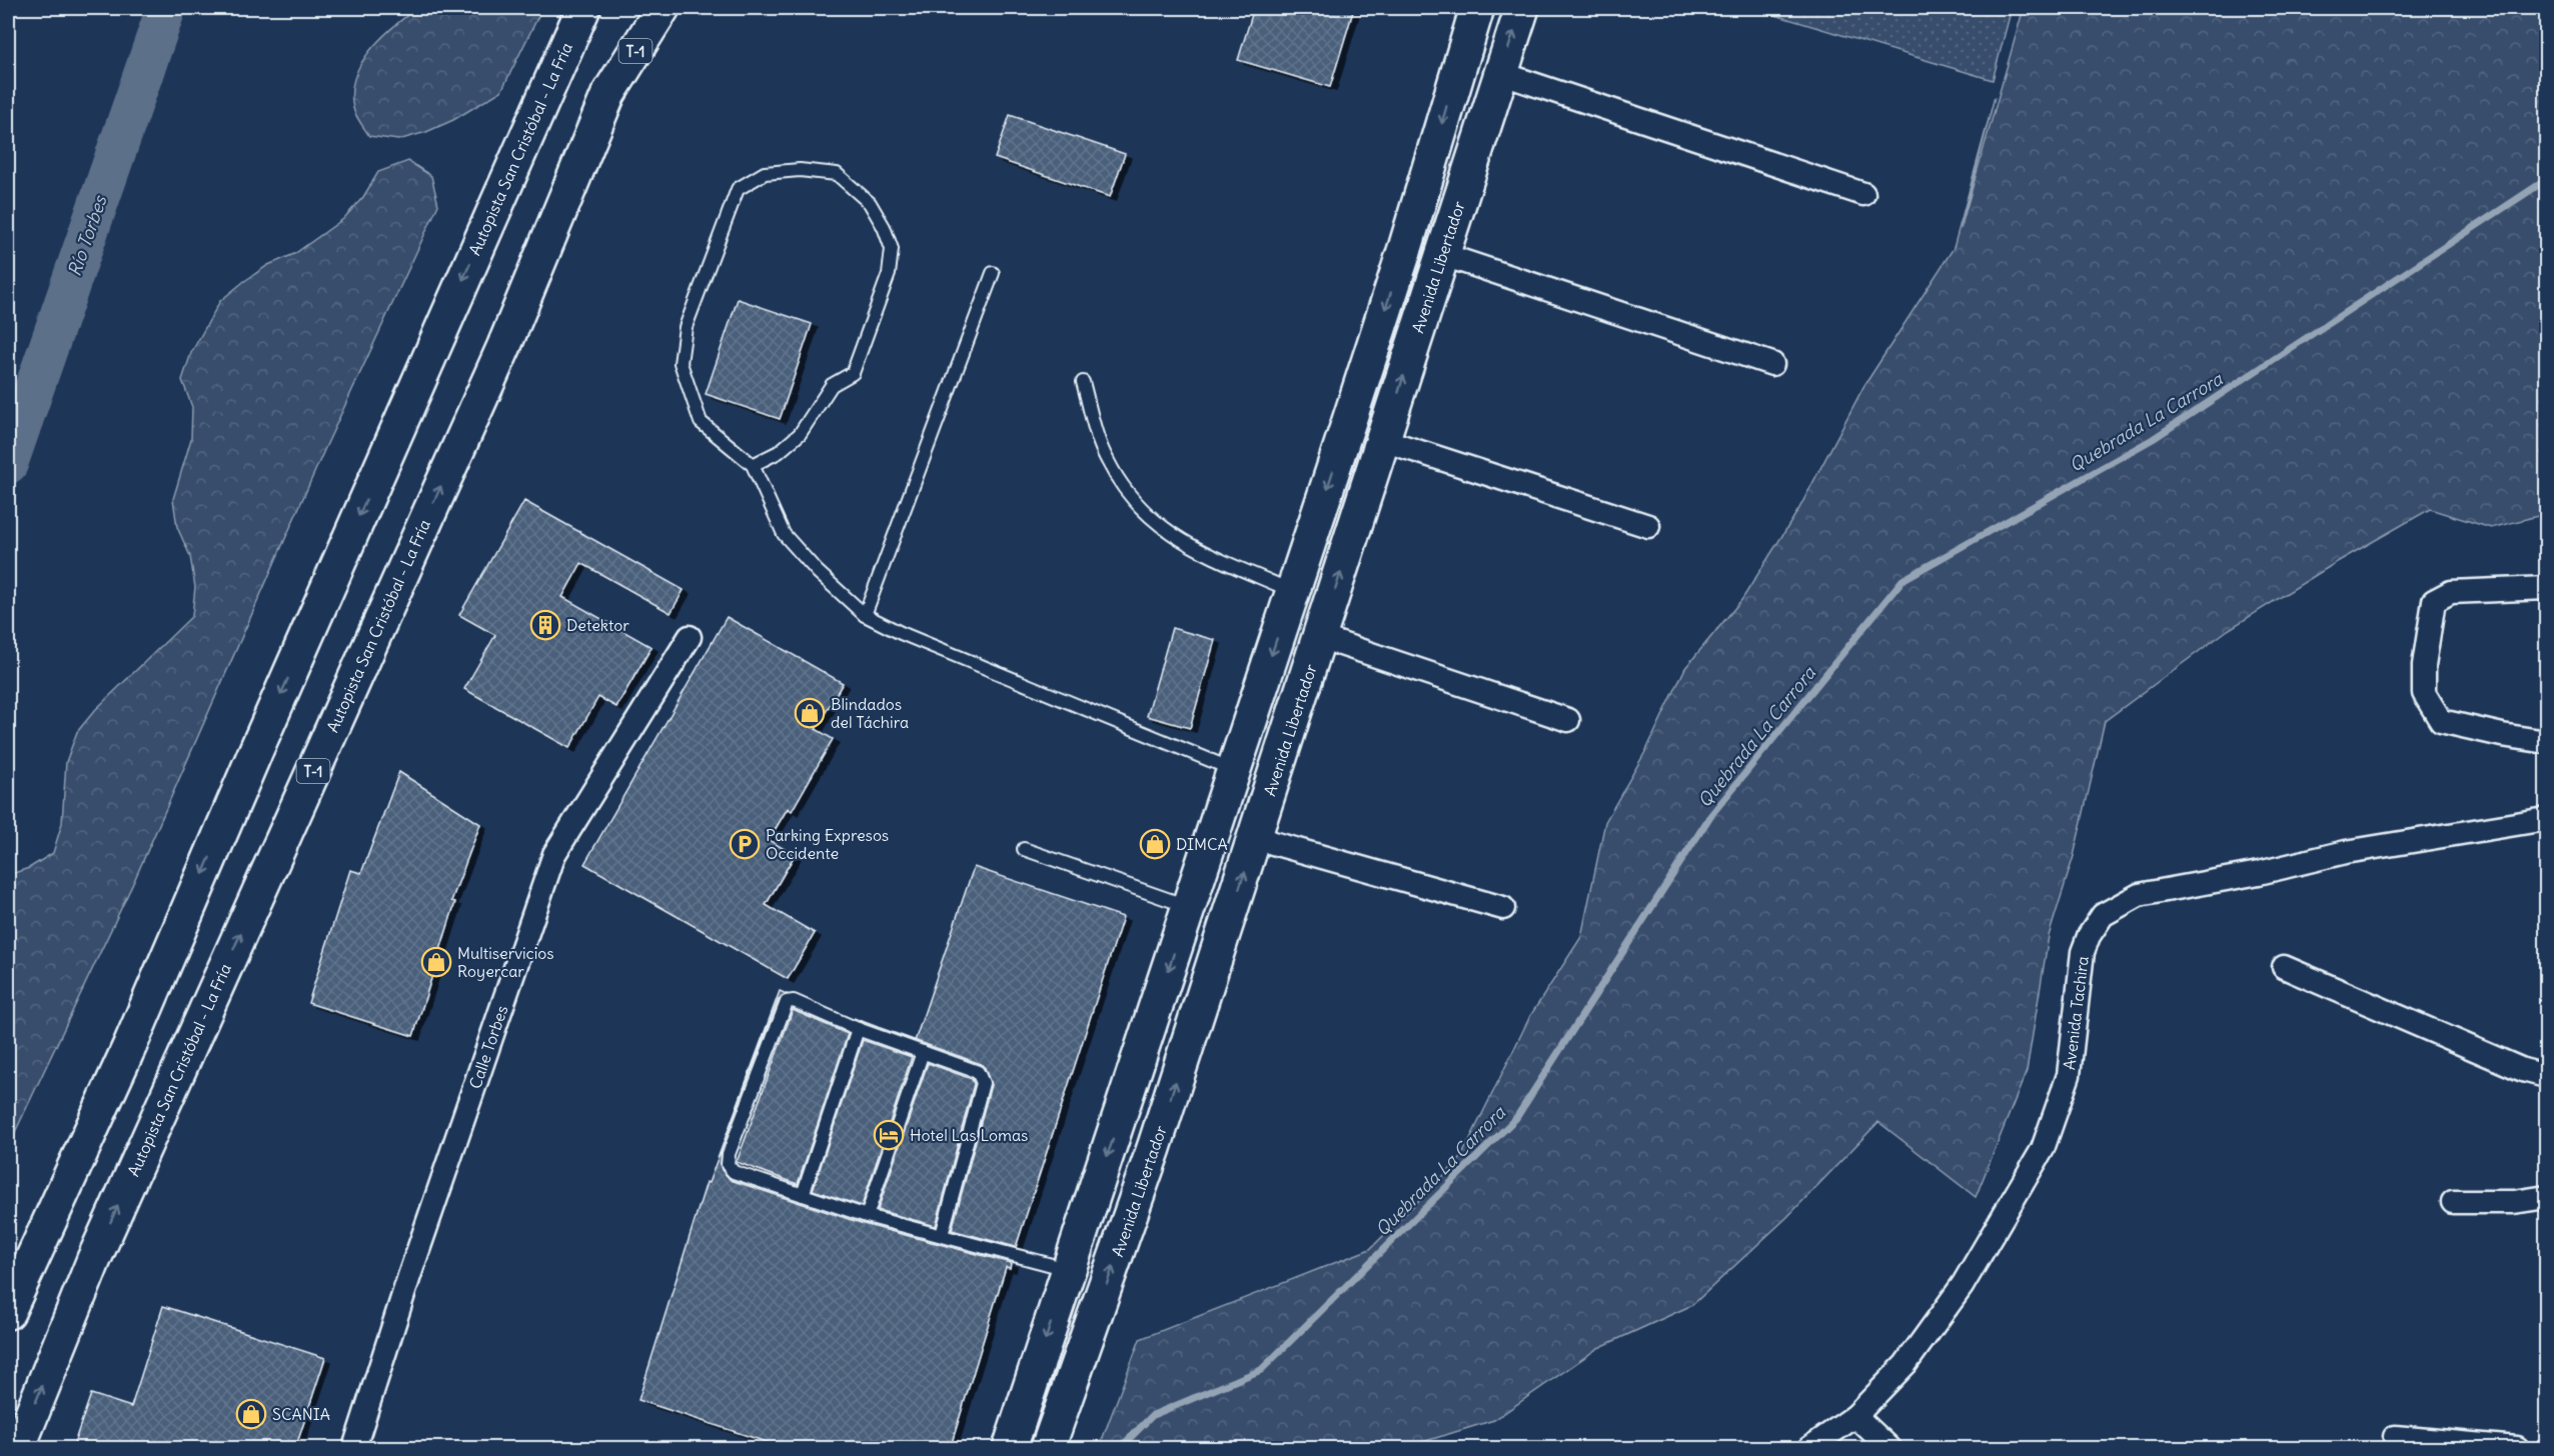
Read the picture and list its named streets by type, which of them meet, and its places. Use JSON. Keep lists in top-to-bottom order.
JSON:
{
  "streets": {
    "main road": ["T-1", "Autopista San Cristóbal - La Fría", "Avenida Libertador"],
    "street": ["Avenida Tachira", "Calle Torbes"]
  },
  "water": ["Río Torbes", "Quebrada La Carrora"],
  "places": {
    "building": ["Detektor"],
    "shop": [
      "Blindados del Táchira",
      "DIMCA",
      "Multiservicios Royercar",
      "SCANIA"
    ],
    "parking": ["Parking Expresos Occidente"],
    "hotel": ["Hotel Las Lomas"]
  }
}
